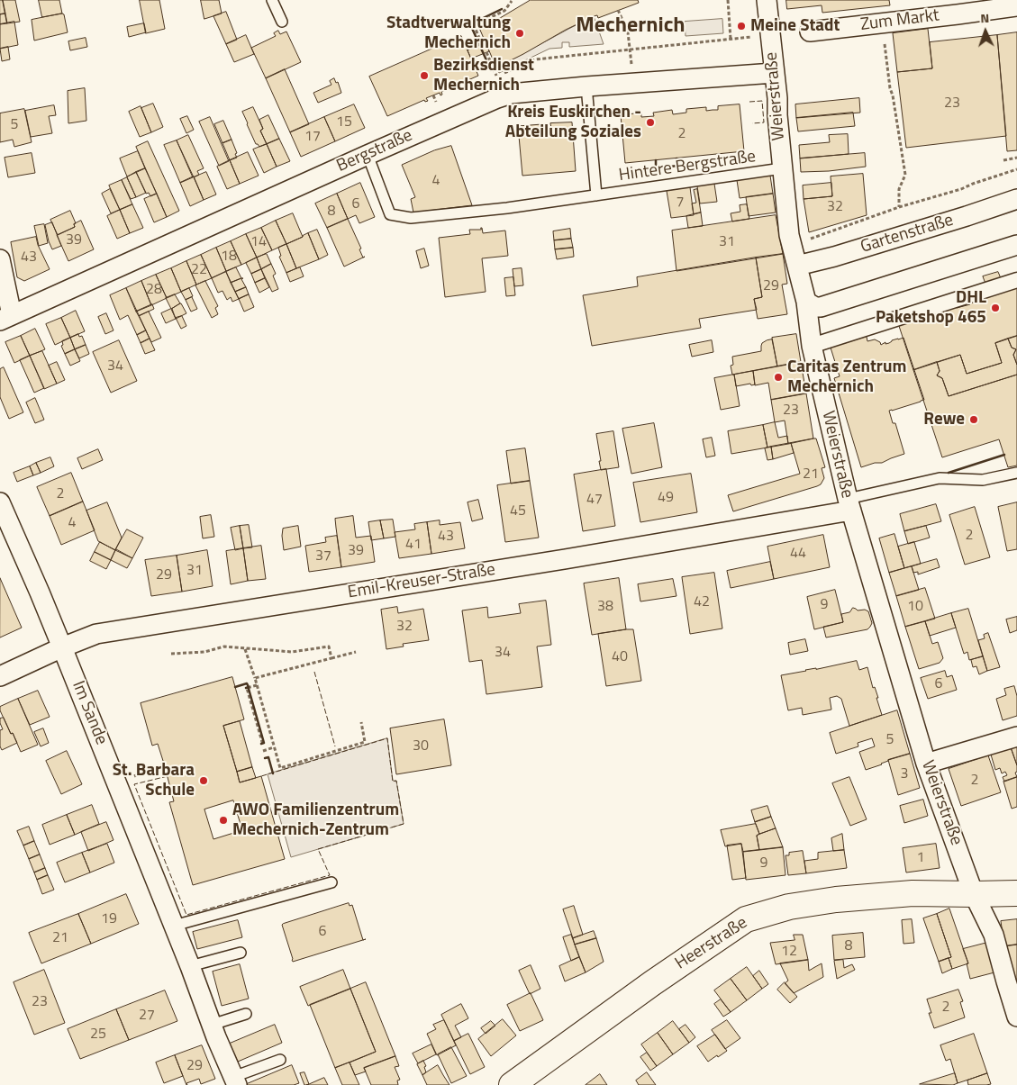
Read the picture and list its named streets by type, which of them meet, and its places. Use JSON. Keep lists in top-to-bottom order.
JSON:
{
  "streets": {
    "main road": ["Heerstraße"],
    "street": [
      "Zum Markt",
      "Weierstraße",
      "Bergstraße",
      "Gartenstraße",
      "Emil-Kreuser-Straße",
      "Im Sande"
    ],
    "lane": ["Hintere Bergstraße"]
  },
  "crossings": [
    ["Weierstraße", "Bergstraße"],
    ["Weierstraße", "Hintere Bergstraße"],
    ["Weierstraße", "Gartenstraße"],
    ["Weierstraße", "Emil-Kreuser-Straße"],
    ["Weierstraße", "Heerstraße"],
    ["Bergstraße", "Hintere Bergstraße"],
    ["Emil-Kreuser-Straße", "Im Sande"]
  ],
  "districts": ["Mechernich"],
  "places": [
    "Meine Stadt",
    "Stadtverwaltung Mechernich",
    "Bezirksdienst Mechernich",
    "Kreis Euskirchen - Abteilung Soziales",
    "DHL Paketshop 465",
    "Caritas Zentrum Mechernich",
    "Rewe",
    "St. Barbara Schule",
    "AWO Familienzentrum Mechernich-Zentrum"
  ],
  "house_numbers": [
    "23",
    "15",
    "5",
    "2",
    "17",
    "4",
    "7",
    "6",
    "32",
    "8",
    "39",
    "14",
    "31",
    "18",
    "43",
    "22",
    "29",
    "28",
    "34",
    "23",
    "21",
    "2",
    "49",
    "47",
    "45",
    "4",
    "2",
    "43",
    "41",
    "39",
    "44",
    "37",
    "31",
    "29",
    "42",
    "9",
    "38",
    "10",
    "32",
    "34",
    "40",
    "6",
    "5",
    "30",
    "3",
    "2",
    "1",
    "9",
    "19",
    "6",
    "21",
    "8",
    "12",
    "23",
    "2",
    "27",
    "25",
    "29"
  ],
  "north": "top"
}
